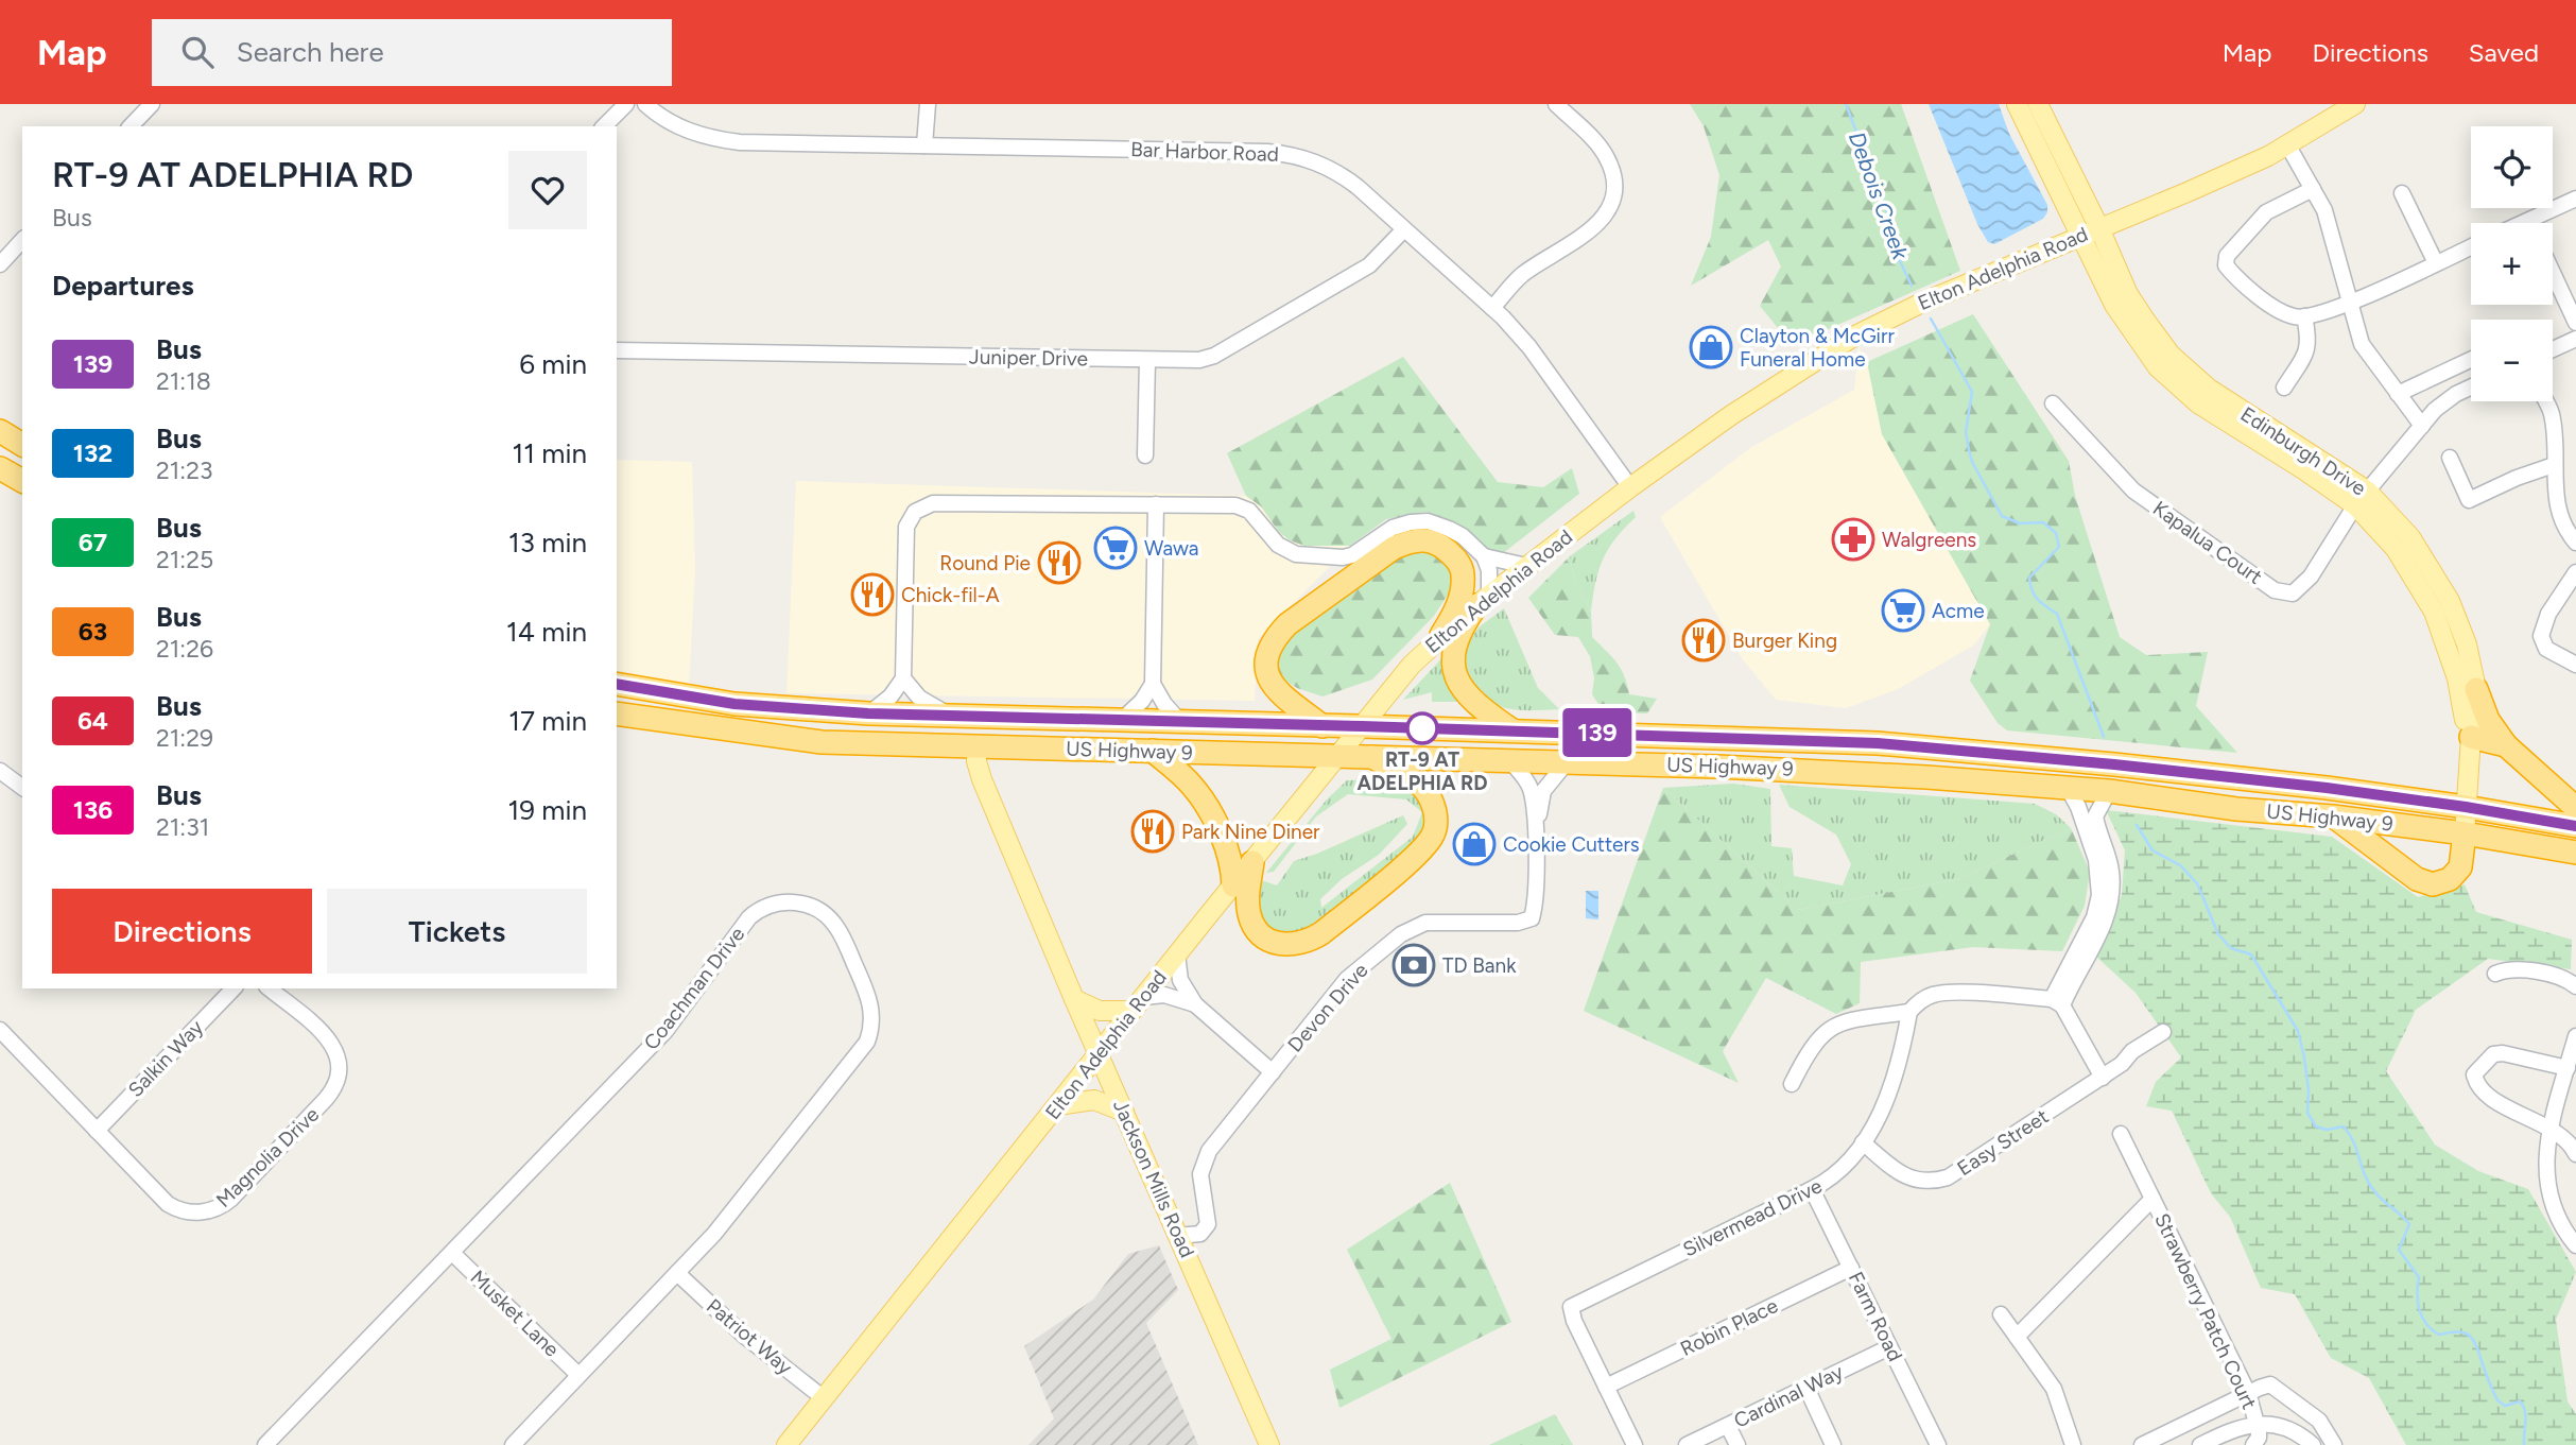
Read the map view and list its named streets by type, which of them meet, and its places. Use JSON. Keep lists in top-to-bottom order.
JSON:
{
  "streets": {
    "highway": ["US Highway 9"],
    "main road": ["Elton Adelphia Road", "Edinburgh Drive", "Jackson Mills Road"],
    "street": [
      "Bar Harbor Road",
      "Juniper Drive",
      "Kapalua Court",
      "Coachman Drive",
      "Devon Drive",
      "Salkin Way",
      "Easy Street",
      "Magnolia Drive",
      "Silvermead Drive",
      "Strawberry Patch Court",
      "Musket Lane",
      "Farm Road",
      "Robin Place",
      "Patriot Way",
      "Cardinal Way"
    ]
  },
  "crossings": [
    ["Bar Harbor Road", "Elton Adelphia Road"],
    ["Bar Harbor Road", "Juniper Drive"],
    ["Elton Adelphia Road", "Edinburgh Drive"],
    ["Elton Adelphia Road", "US Highway 9"],
    ["Elton Adelphia Road", "Jackson Mills Road"],
    ["Elton Adelphia Road", "Patriot Way"],
    ["Edinburgh Drive", "Kapalua Court"],
    ["Edinburgh Drive", "US Highway 9"],
    ["US Highway 9", "Jackson Mills Road"],
    ["Coachman Drive", "Musket Lane"],
    ["Coachman Drive", "Patriot Way"],
    ["Devon Drive", "Jackson Mills Road"],
    ["Salkin Way", "Magnolia Drive"],
    ["Easy Street", "Silvermead Drive"],
    ["Silvermead Drive", "Farm Road"],
    ["Silvermead Drive", "Robin Place"],
    ["Farm Road", "Robin Place"],
    ["Farm Road", "Cardinal Way"]
  ],
  "water": ["Debois Creek"],
  "places": {
    "shop": ["Clayton & McGirr Funeral Home", "Cookie Cutters"],
    "pharmacy": ["Walgreens"],
    "supermarket": ["Wawa", "Acme"],
    "restaurant": [
      "Round Pie",
      "Chick-fil-A",
      "Burger King",
      "Park Nine Diner"
    ],
    "other": ["RT-9 AT ADELPHIA RD"],
    "bank": ["TD Bank"]
  },
  "lines": ["bus line 139"],
  "page": {
    "header": "Map",
    "search": "Search here",
    "nav": ["Map", "Directions", "Saved"],
    "on_map": "139",
    "map_buttons": ["+", "−"],
    "heading": [
      ["RT-9 AT ADELPHIA RD", "Bus"],
      "Departures"
    ],
    "list": [
      {
        "mark": "139",
        "name": "Bus",
        "note": "21:18",
        "value": "6 min"
      },
      {
        "mark": "132",
        "name": "Bus",
        "note": "21:23",
        "value": "11 min"
      },
      {
        "mark": "67",
        "name": "Bus",
        "note": "21:25",
        "value": "13 min"
      },
      {
        "mark": "63",
        "name": "Bus",
        "note": "21:26",
        "value": "14 min"
      },
      {
        "mark": "64",
        "name": "Bus",
        "note": "21:29",
        "value": "17 min"
      },
      {
        "mark": "136",
        "name": "Bus",
        "note": "21:31",
        "value": "19 min"
      }
    ],
    "buttons": ["Directions", "Tickets"]
  }
}
